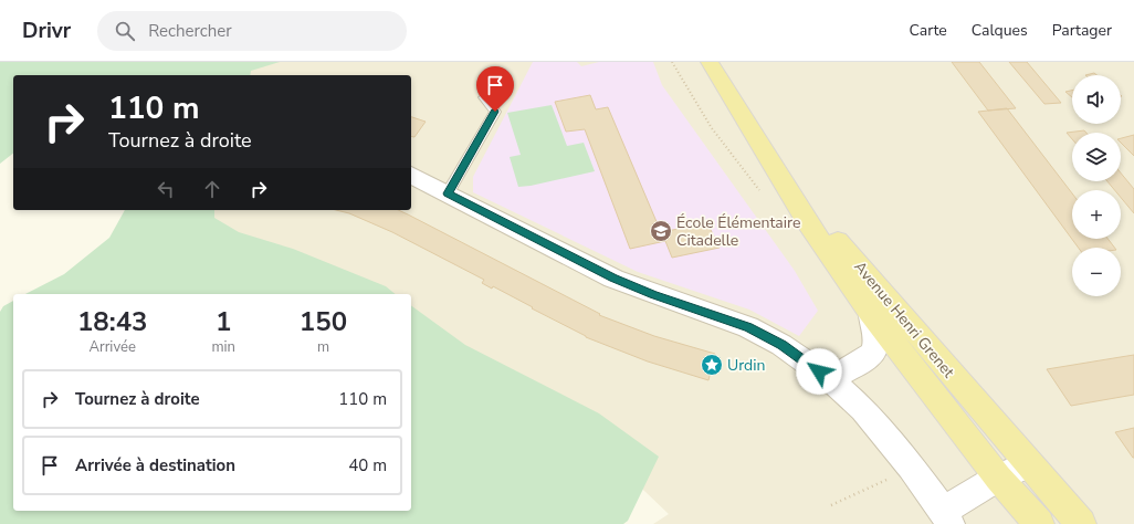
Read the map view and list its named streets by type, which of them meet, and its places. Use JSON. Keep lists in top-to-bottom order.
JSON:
{
  "streets": {
    "main road": ["Avenue Henri Grenet"]
  },
  "places": {
    "school or university": ["École Élémentaire Citadelle"],
    "place": ["Urdin"]
  },
  "page": {
    "header": "Drivr",
    "search": "Rechercher",
    "nav": ["Carte", "Calques", "Partager"],
    "map_buttons": ["+", "−"],
    "turn": ["110 m", "Tournez à droite"],
    "eta": [
      "18:43",
      "Arrivée",
      "1",
      "min",
      "150",
      "m"
    ],
    "list": [
      {
        "name": "Tournez à droite",
        "value": "110 m"
      },
      {
        "name": "Arrivée à destination",
        "value": "40 m"
      }
    ]
  }
}
